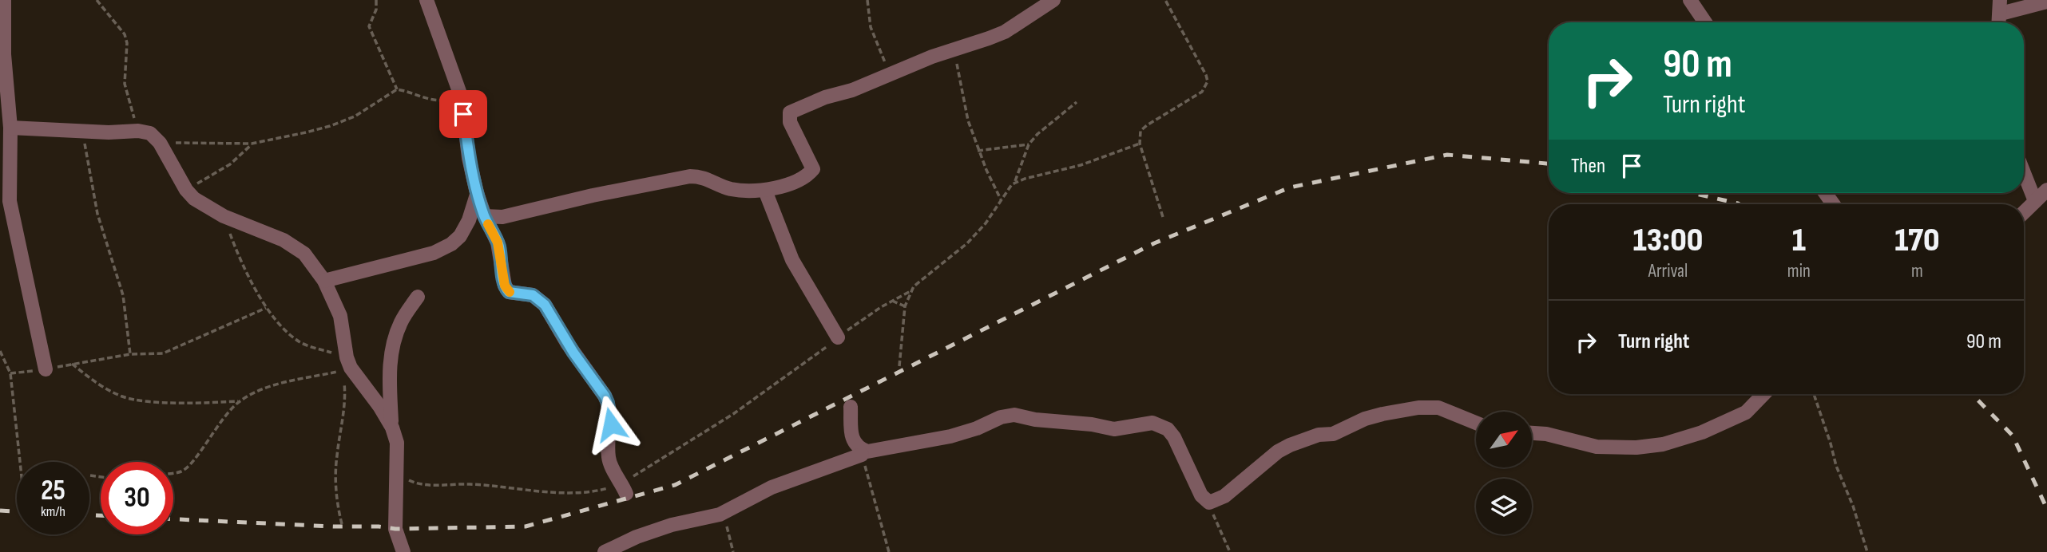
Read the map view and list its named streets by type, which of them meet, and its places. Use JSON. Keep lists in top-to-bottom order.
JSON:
{
  "north": "top right",
  "page": {
    "turn": ["90 m", "Turn right"],
    "then": "Then",
    "eta": [
      "13:00",
      "Arrival",
      "1",
      "min",
      "170",
      "m"
    ],
    "list": [
      {
        "name": "Turn right",
        "value": "90 m"
      }
    ],
    "speed": "25 km/h",
    "limit": "30"
  }
}
